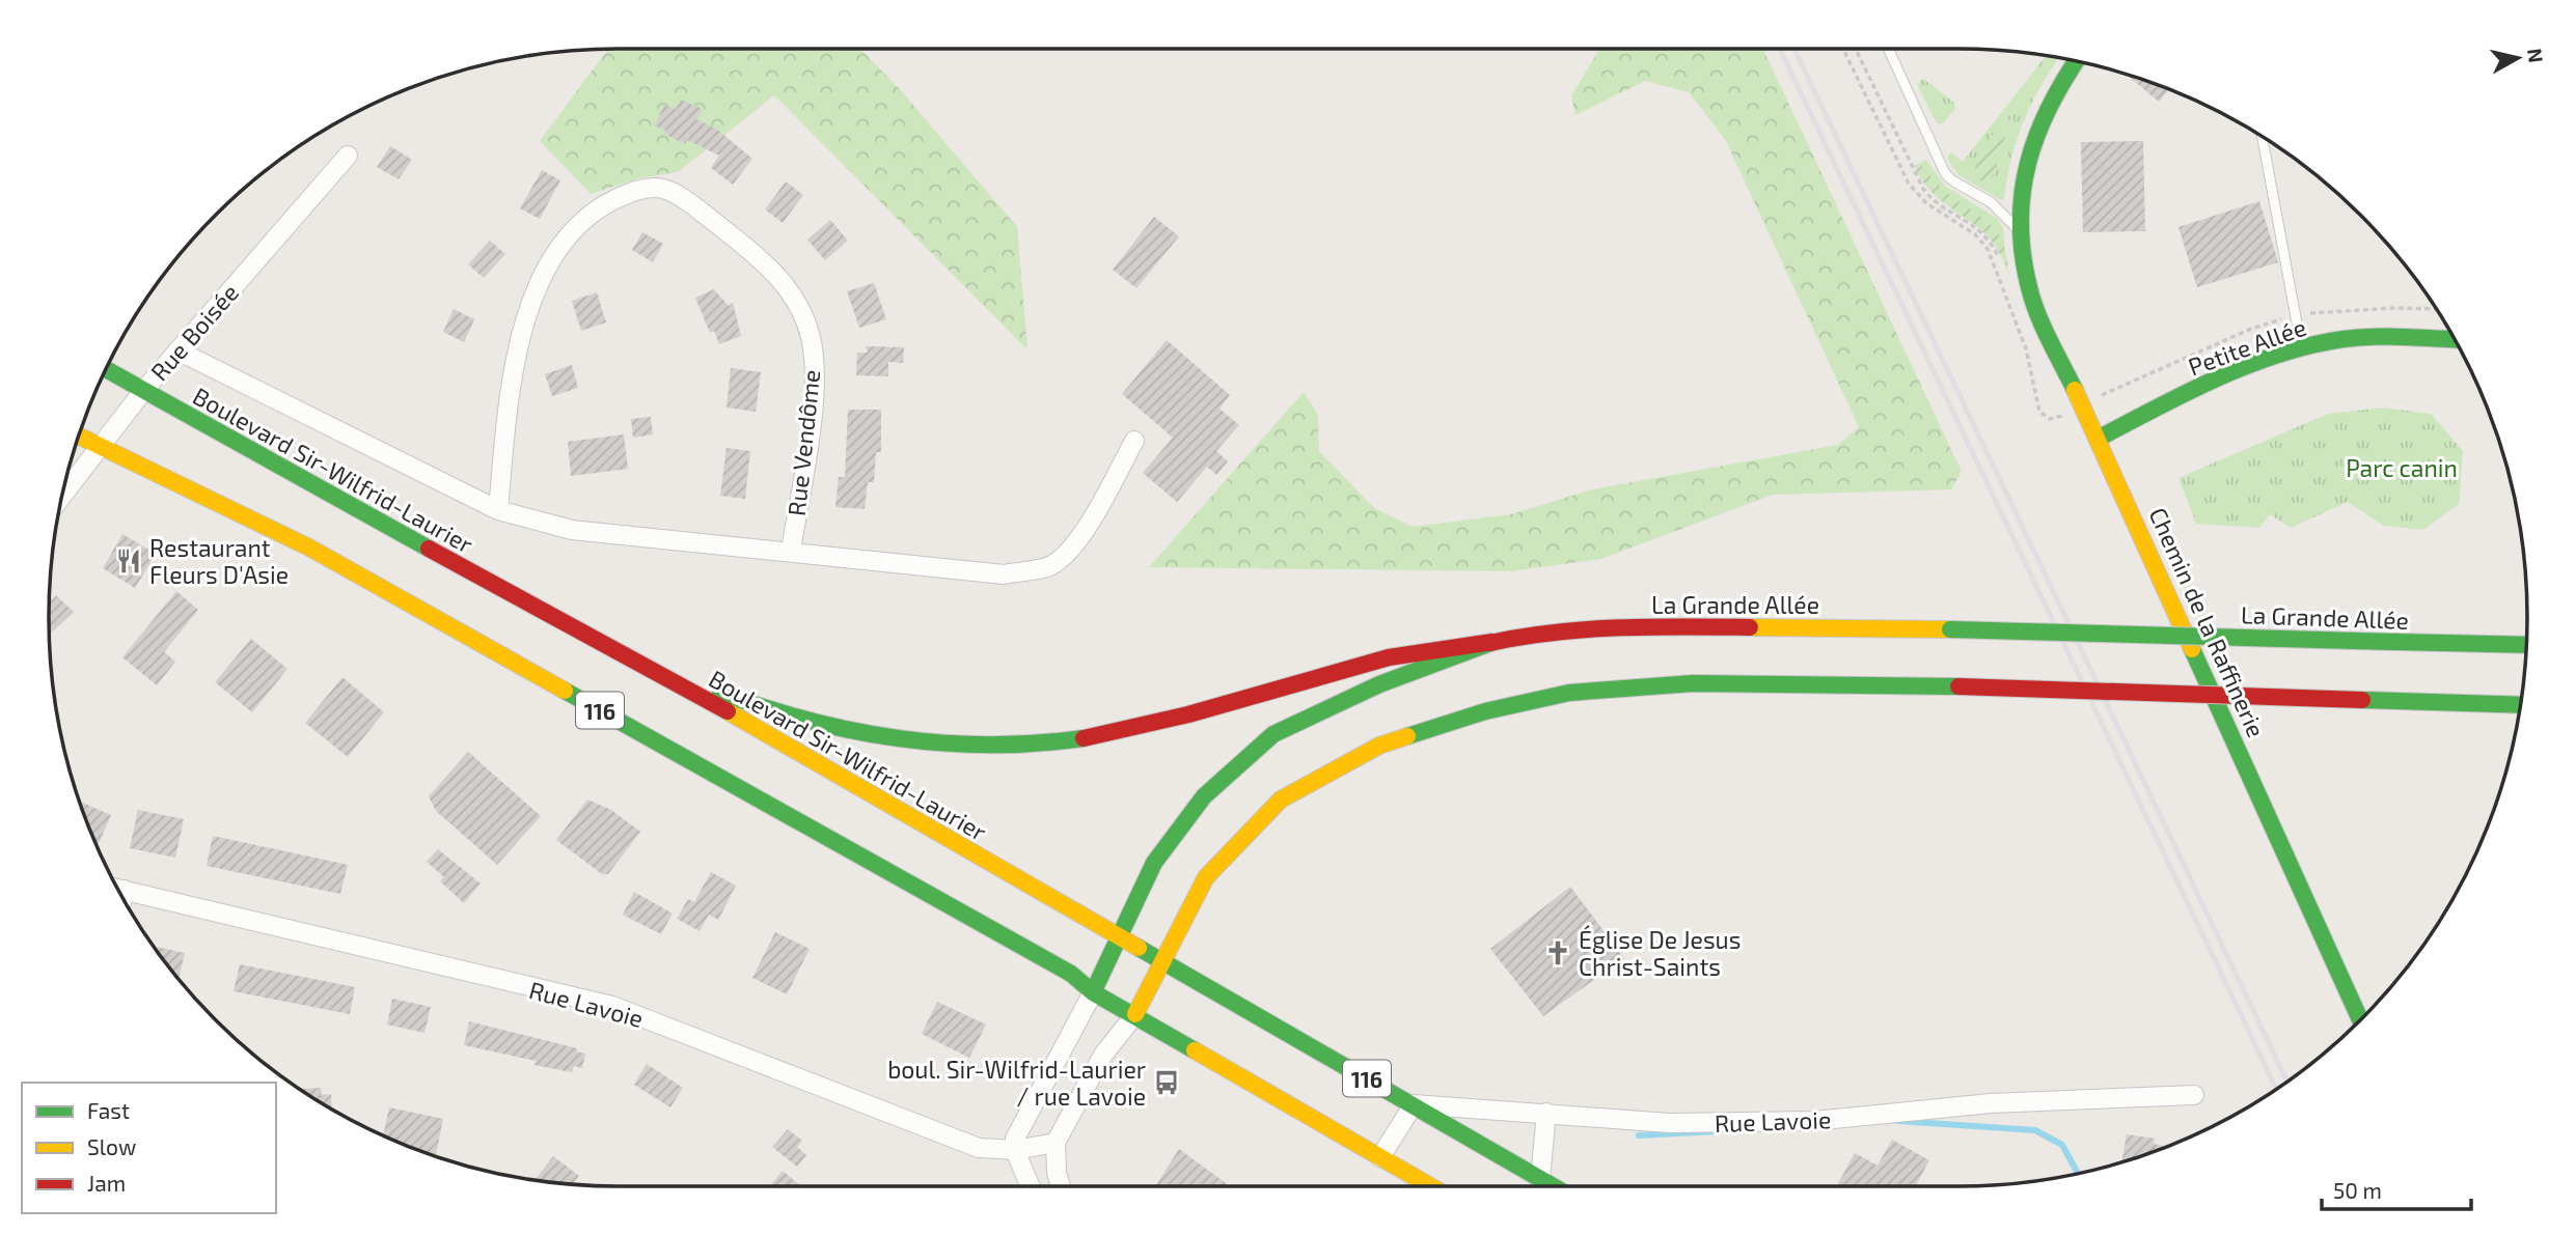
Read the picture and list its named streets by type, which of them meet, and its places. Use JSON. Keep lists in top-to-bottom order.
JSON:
{
  "streets": {
    "street": [
      "Rue Boisée",
      "Petite Allée",
      "Rue Vendôme",
      "Boulevard Sir-Wilfrid-Laurier",
      "La Grande Allée",
      "Chemin de la Raffinerie",
      "116",
      "Rue Lavoie"
    ]
  },
  "crossings": [
    ["Rue Boisée", "Rue Vendôme"],
    ["Rue Boisée", "Boulevard Sir-Wilfrid-Laurier"],
    ["Rue Boisée", "116"],
    ["Petite Allée", "Chemin de la Raffinerie"],
    ["Boulevard Sir-Wilfrid-Laurier", "La Grande Allée"],
    ["Boulevard Sir-Wilfrid-Laurier", "Rue Lavoie"],
    ["La Grande Allée", "116"]
  ],
  "parks": ["Parc canin"],
  "places": {
    "restaurant": ["Restaurant Fleurs D'Asie"],
    "church": ["Église De Jesus Christ-Saints"],
    "bus stop": ["boul. Sir-Wilfrid-Laurier / rue Lavoie"]
  },
  "legend": ["Fast", "Slow", "Jam"],
  "scale_bar": "50 m",
  "north": "right"
}
